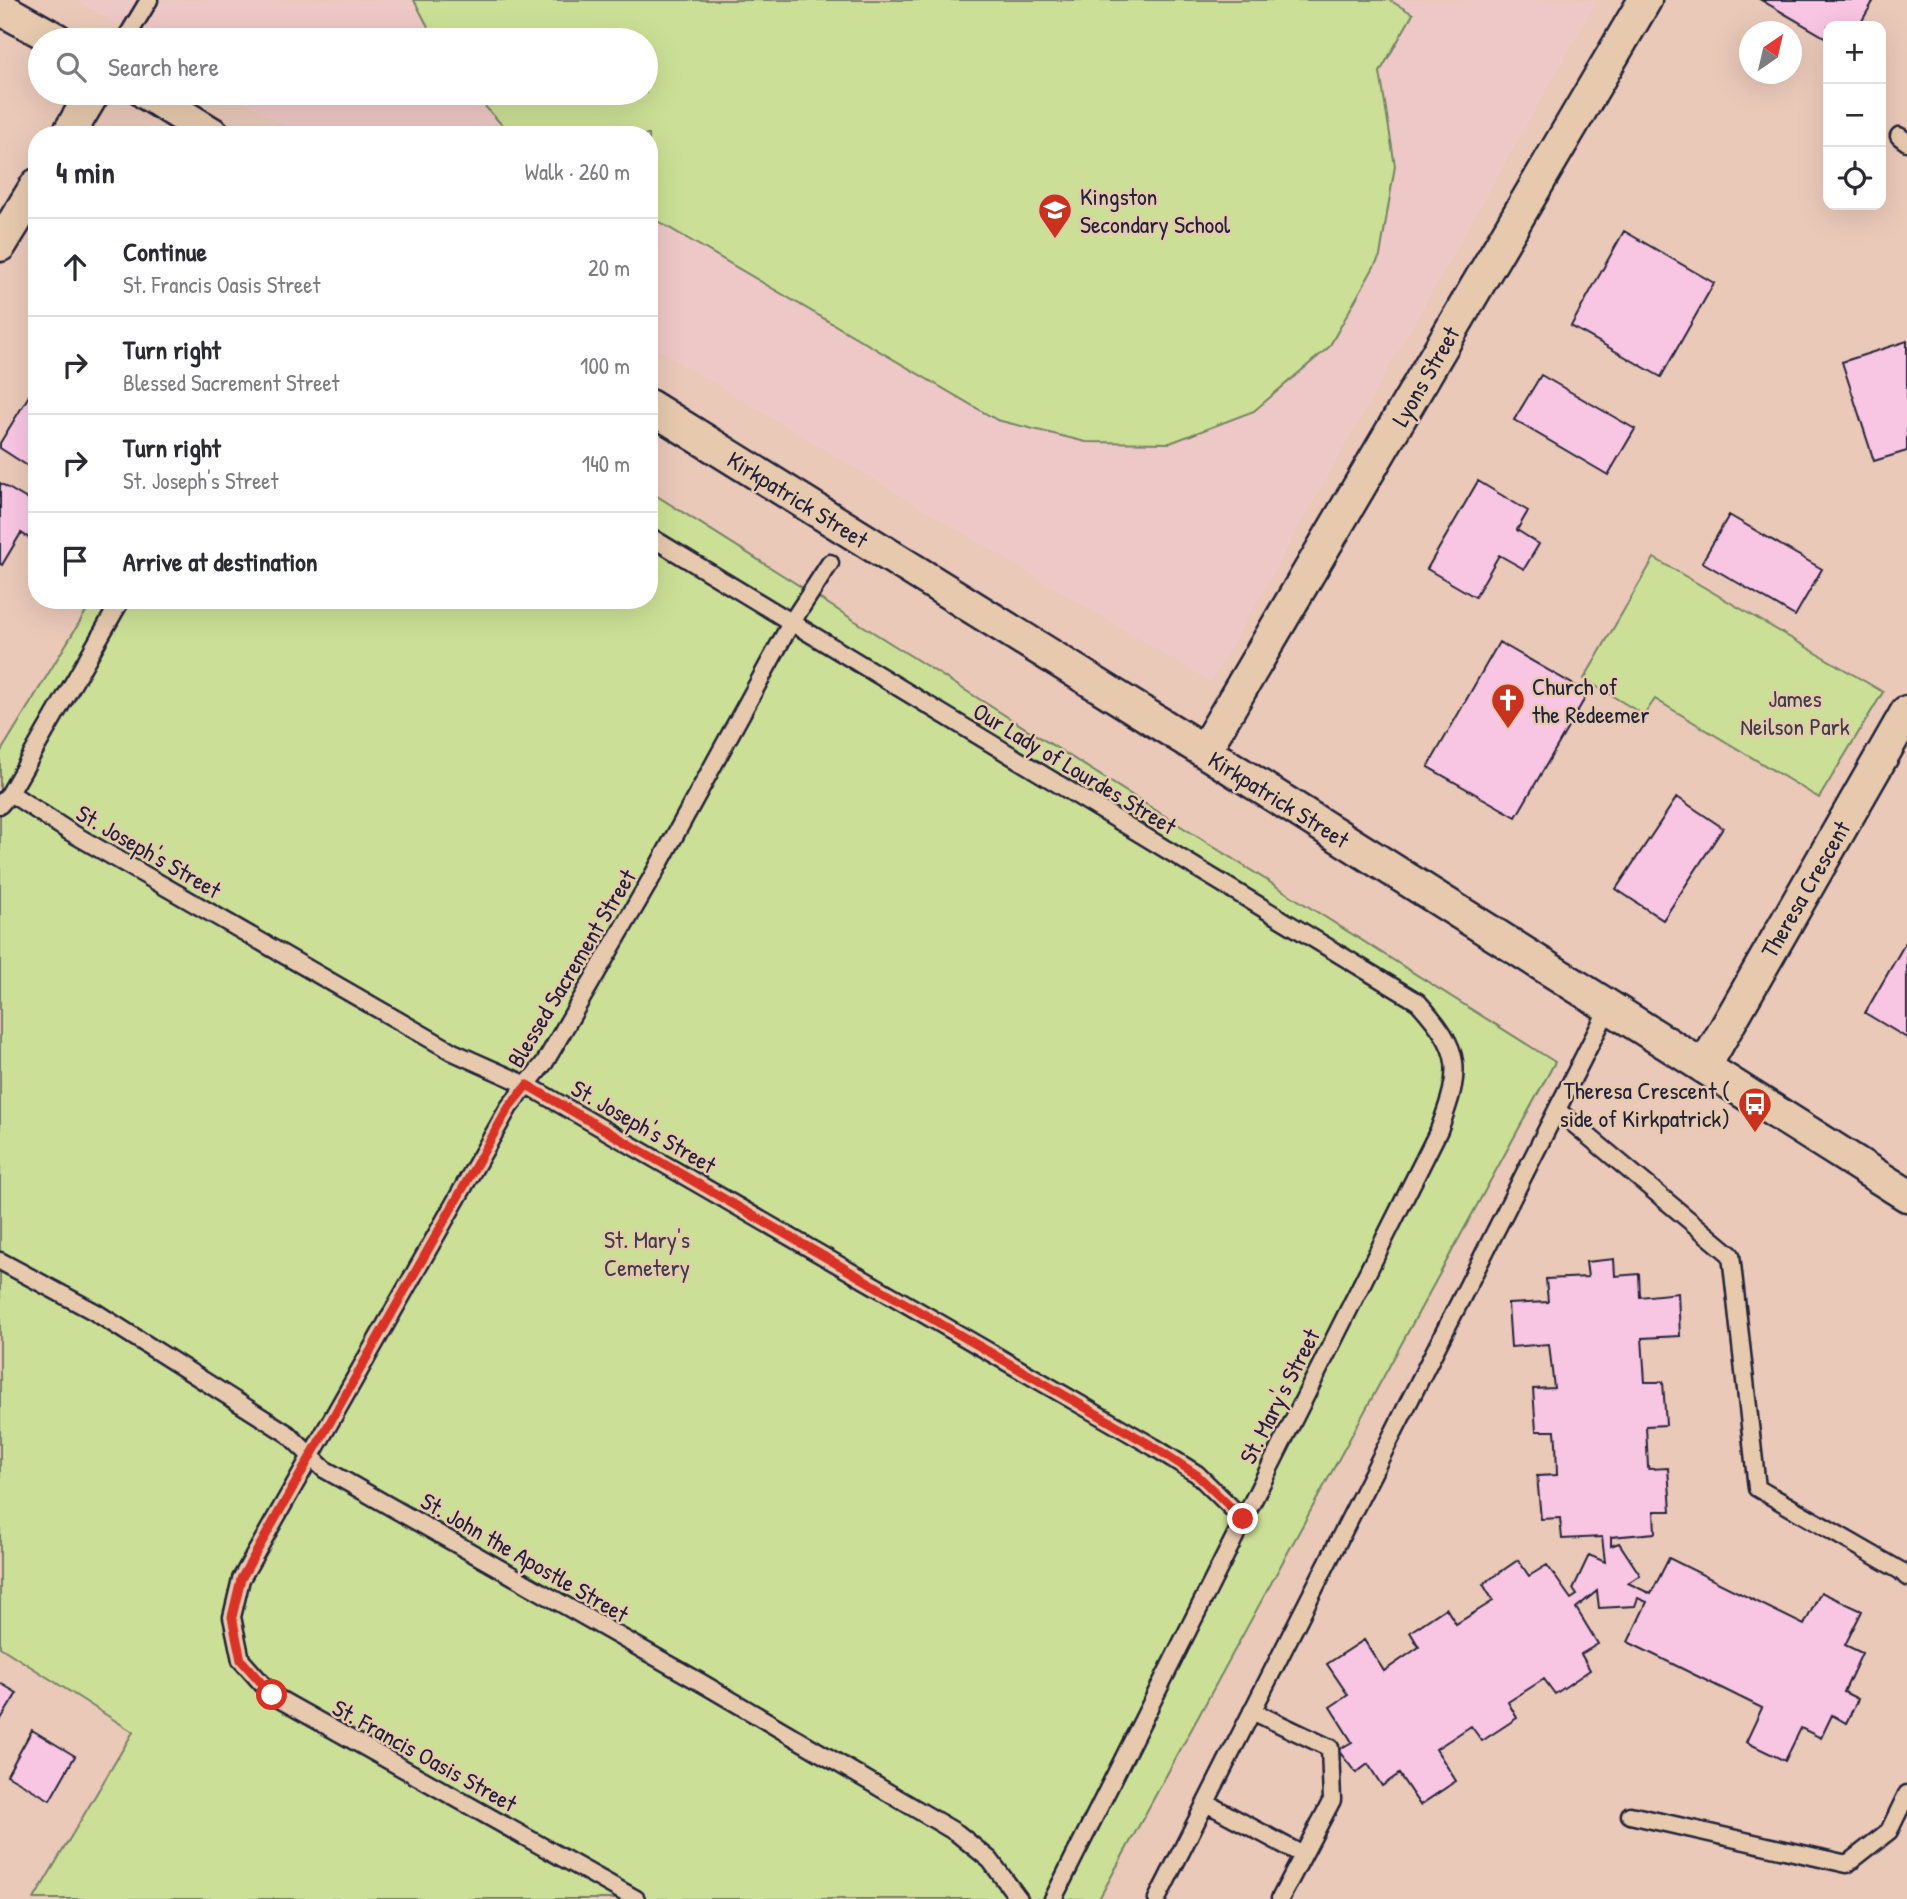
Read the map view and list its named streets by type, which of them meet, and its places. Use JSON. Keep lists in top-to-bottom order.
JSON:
{
  "streets": {
    "street": ["Lyons Street", "Kirkpatrick Street", "Theresa Crescent"],
    "lane": [
      "Our Lady of Lourdes Street",
      "St. Joseph's Street",
      "Blessed Sacrement Street",
      "St. Mary's Street",
      "St. John the Apostle Street",
      "St. Francis Oasis Street"
    ]
  },
  "crossings": [
    ["Lyons Street", "Kirkpatrick Street"],
    ["Kirkpatrick Street", "Theresa Crescent"],
    ["Our Lady of Lourdes Street", "Blessed Sacrement Street"],
    ["Our Lady of Lourdes Street", "St. Mary's Street"],
    ["St. Joseph's Street", "Blessed Sacrement Street"],
    ["St. Joseph's Street", "St. Mary's Street"],
    ["Blessed Sacrement Street", "St. John the Apostle Street"],
    ["Blessed Sacrement Street", "St. Francis Oasis Street"]
  ],
  "parks": ["James Neilson Park", "St. Mary's Cemetery"],
  "places": {
    "school or university": ["Kingston Secondary School"],
    "church": ["Church of the Redeemer"],
    "bus stop": ["Theresa Crescent ( side of Kirkpatrick)"]
  },
  "north": "top right",
  "page": {
    "map_buttons": ["+", "−"],
    "search": "Search here",
    "heading": ["4 min", "Walk · 260 m"],
    "list": [
      ["Continue", "St. Francis Oasis Street", "20 m"],
      ["Turn right", "Blessed Sacrement Street", "100 m"],
      ["Turn right", "St. Joseph's Street", "140 m"],
      "Arrive at destination"
    ]
  }
}
